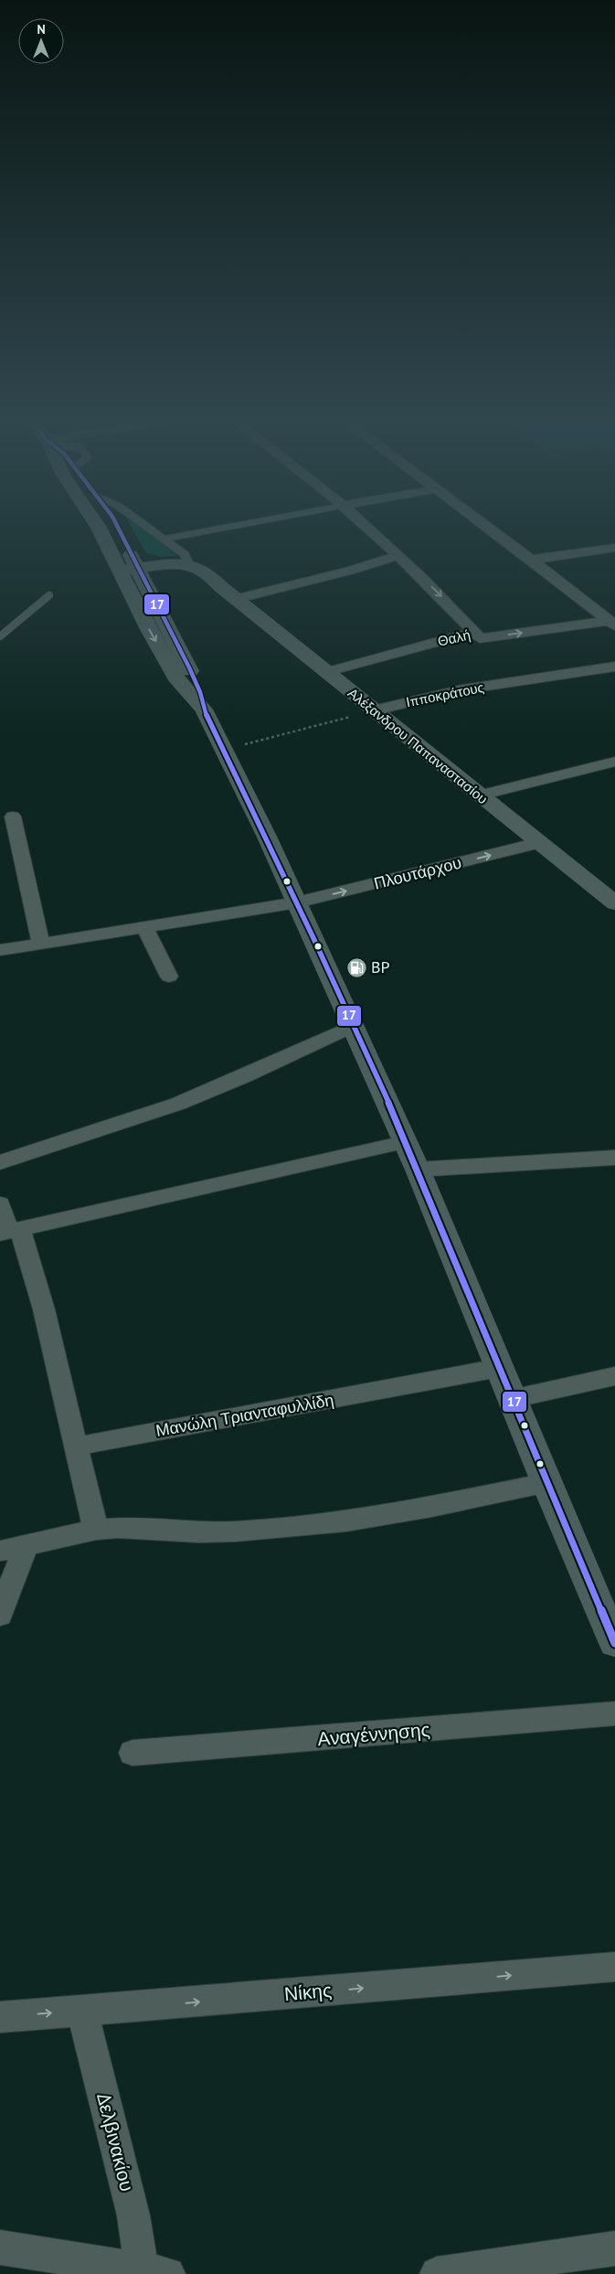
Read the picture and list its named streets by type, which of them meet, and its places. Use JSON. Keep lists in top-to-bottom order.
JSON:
{
  "streets": {
    "main road": ["Αλέξανδρου Παπαναστασίου"],
    "street": [
      "Θαλή",
      "Ιπποκράτους",
      "Πλουτάρχου",
      "Μανώλη Τριανταφυλλίδη",
      "Αναγέννησης",
      "Νίκης",
      "Δελβινακίου"
    ]
  },
  "crossings": [
    ["Θαλή", "Αλέξανδρου Παπαναστασίου"],
    ["Ιπποκράτους", "Αλέξανδρου Παπαναστασίου"],
    ["Αλέξανδρου Παπαναστασίου", "Πλουτάρχου"],
    ["Νίκης", "Δελβινακίου"]
  ],
  "one_way": ["Πλουτάρχου", "Νίκης"],
  "places": {
    "fuel station": ["BP"]
  },
  "lines": ["transit line 17"],
  "north": "top"
}
